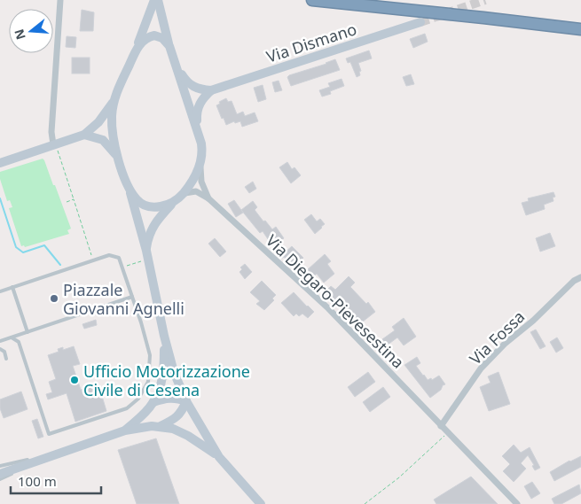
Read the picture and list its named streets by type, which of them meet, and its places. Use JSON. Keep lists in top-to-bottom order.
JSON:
{
  "streets": {
    "main road": ["Via Dismano"],
    "street": ["Via Diegaro-Pievesestina", "Via Fossa"]
  },
  "crossings": [
    ["Via Diegaro-Pievesestina", "Via Fossa"]
  ],
  "places": ["Piazzale Giovanni Agnelli", "Ufficio Motorizzazione Civile di Cesena"],
  "scale_bar": "100 m",
  "north": "left"
}
